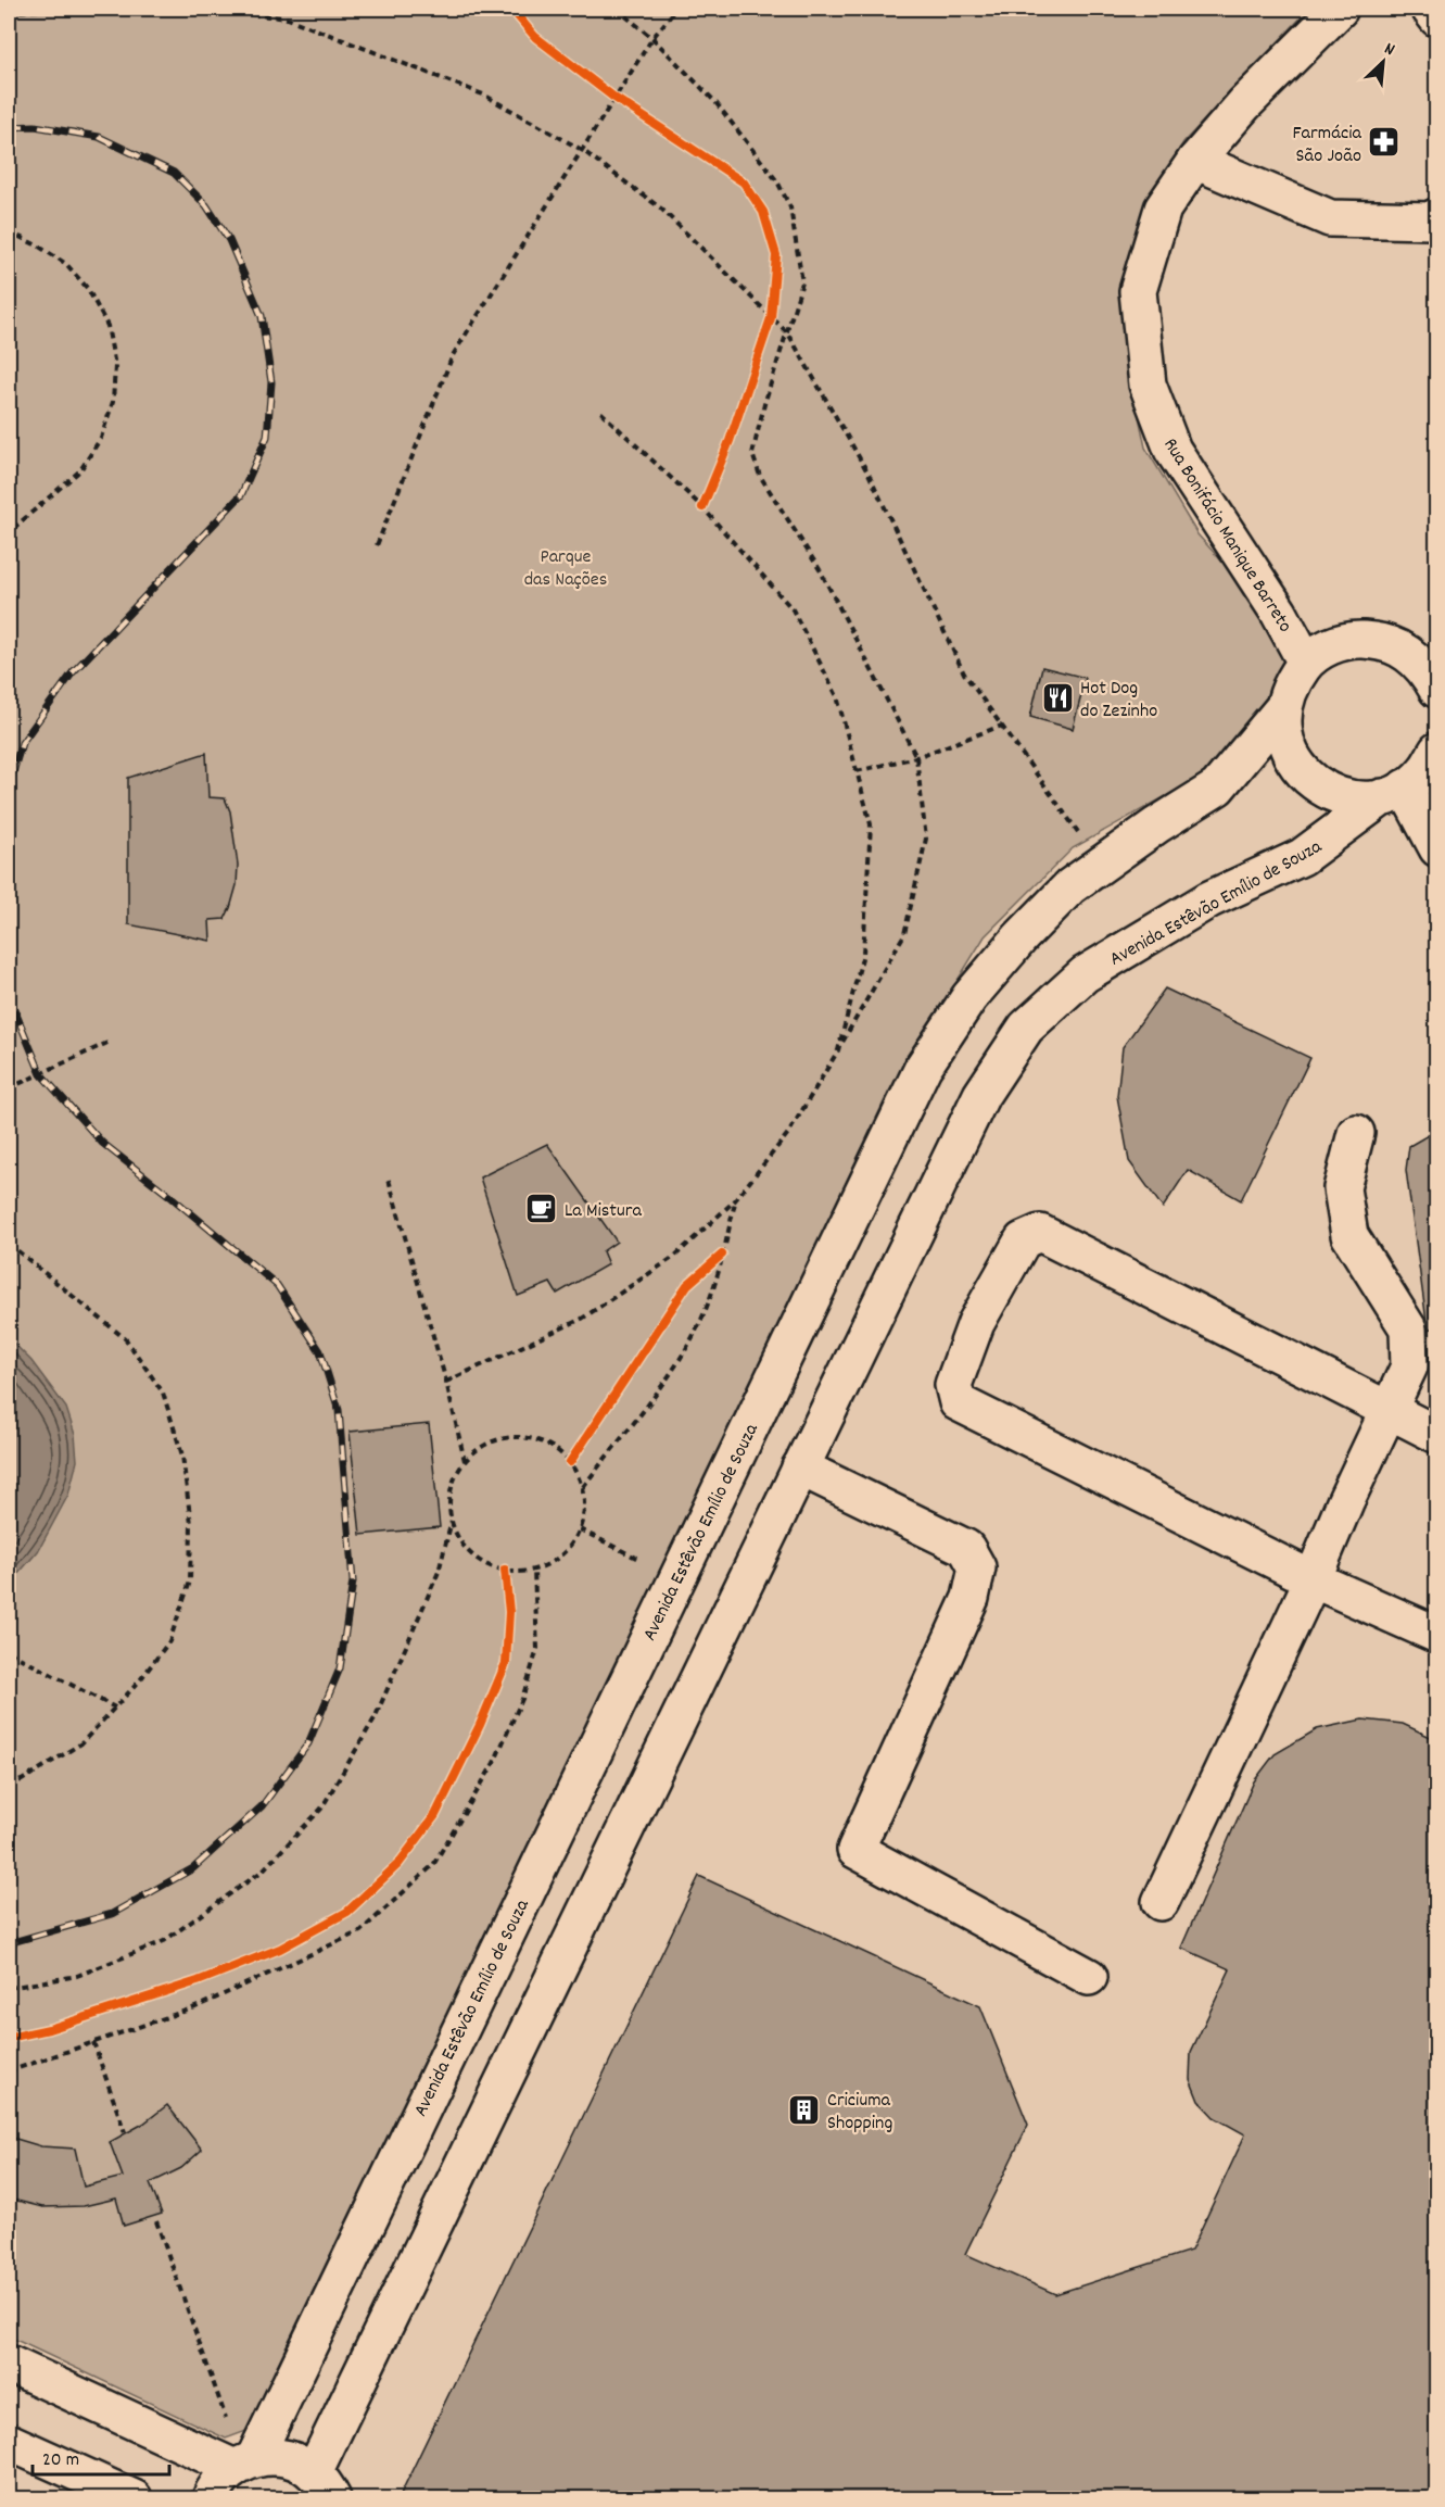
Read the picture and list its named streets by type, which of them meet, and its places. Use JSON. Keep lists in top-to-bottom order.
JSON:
{
  "streets": {
    "main road": ["Rua Bonifácio Manique Barreto", "Avenida Estêvão Emílio de Souza"]
  },
  "parks": ["Parque das Nações"],
  "places": {
    "pharmacy": ["Farmácia São João"],
    "restaurant": ["Hot Dog do Zezinho"],
    "cafe": ["La Mistura"],
    "building": ["Criciuma Shopping"]
  },
  "scale_bar": "20 m",
  "north": "top right"
}
